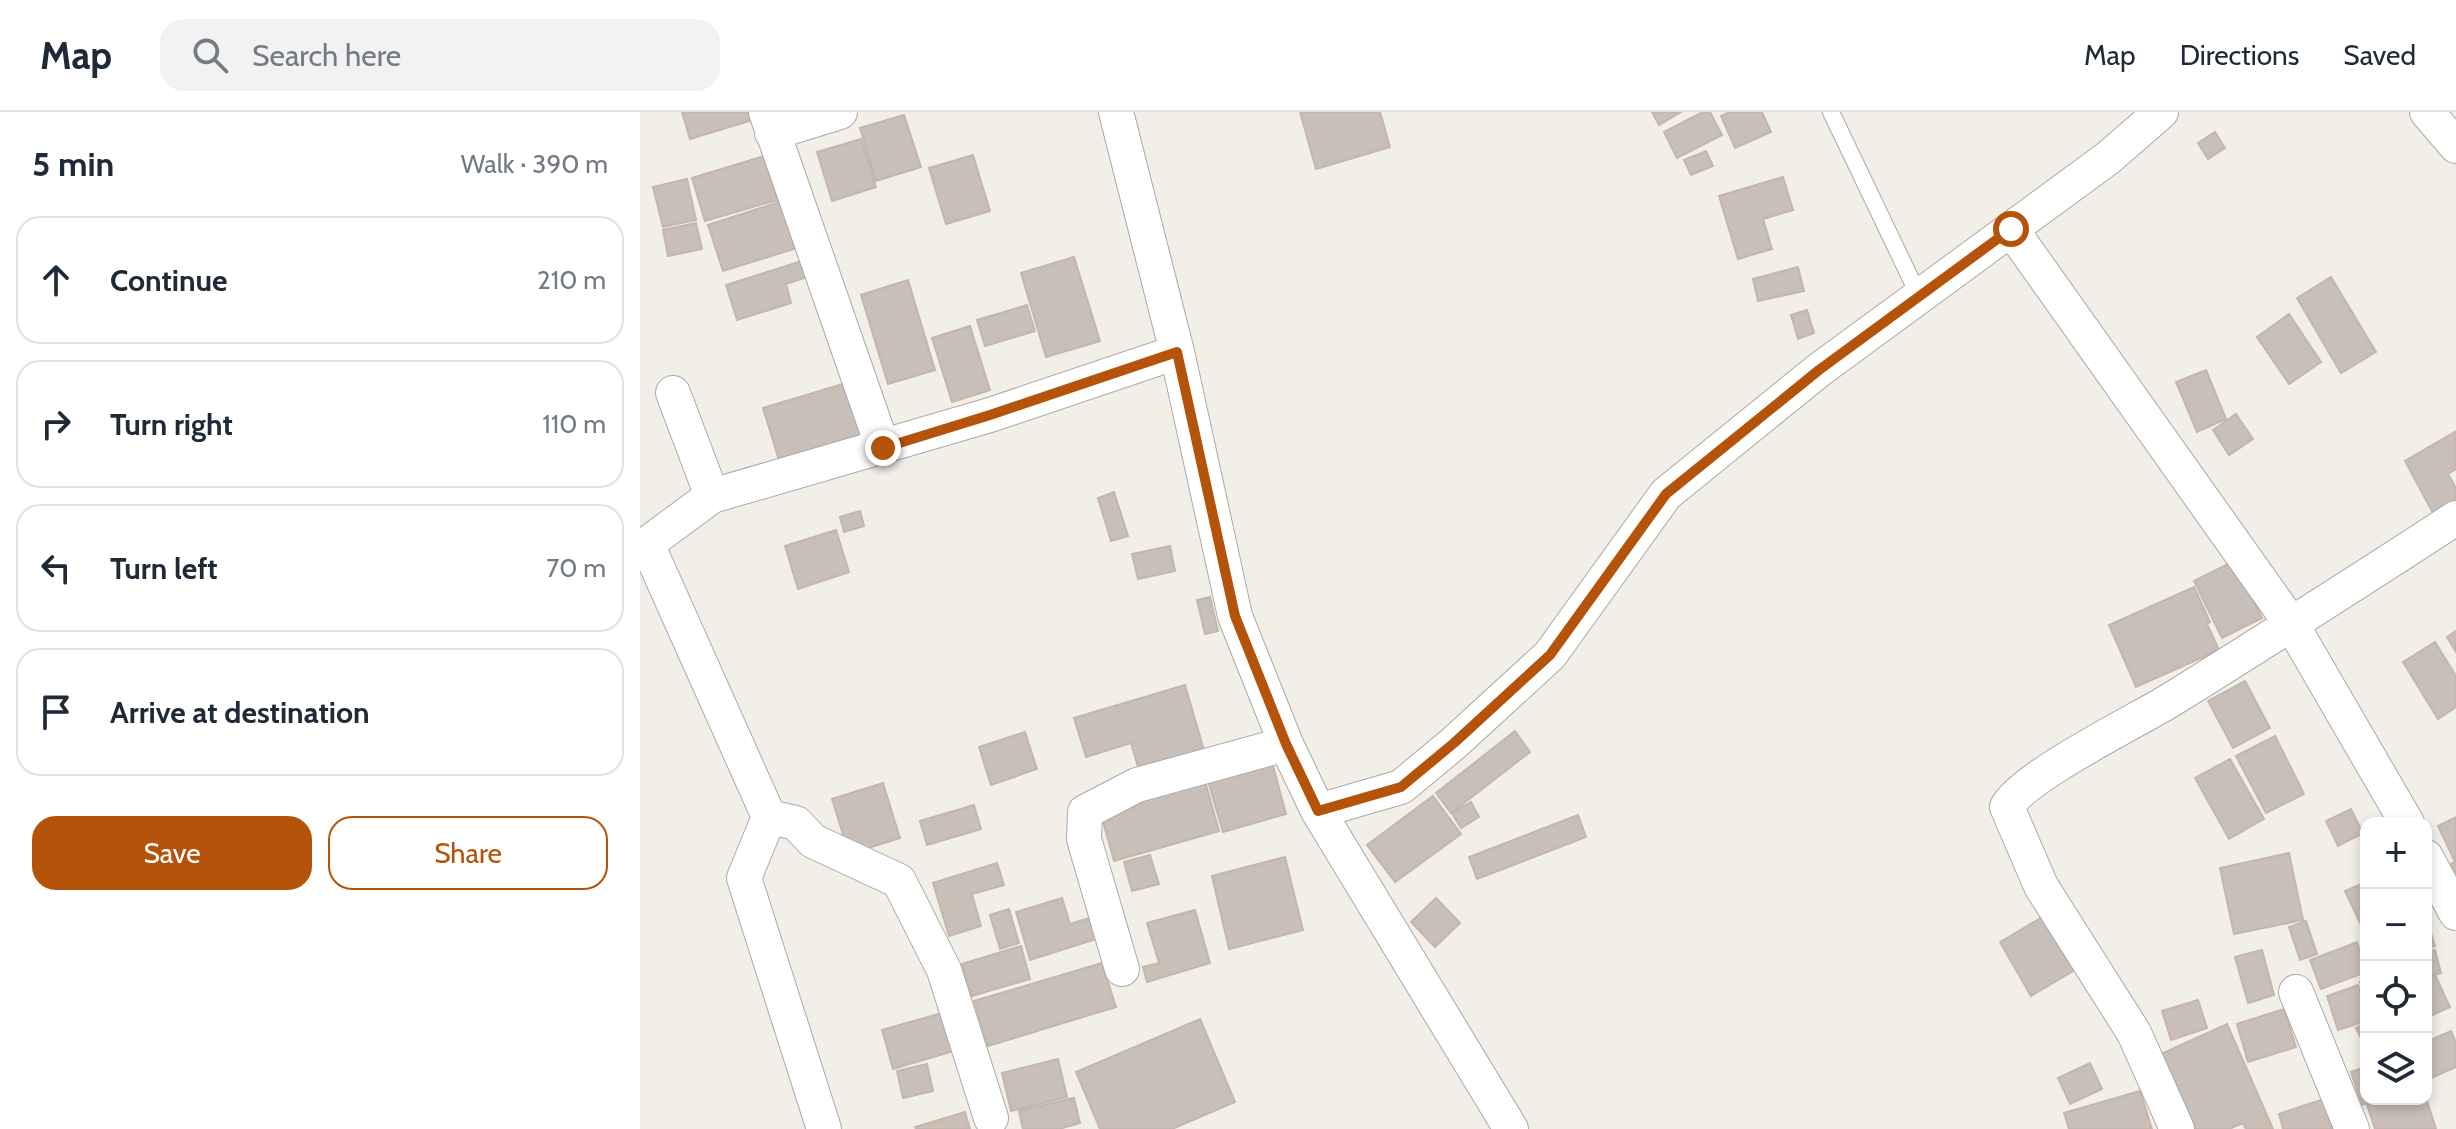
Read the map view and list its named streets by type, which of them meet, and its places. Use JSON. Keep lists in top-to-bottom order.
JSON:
{
  "page": {
    "header": "Map",
    "search": "Search here",
    "nav": ["Map", "Directions", "Saved"],
    "heading": ["5 min", "Walk · 390 m"],
    "list": [
      ["Continue", "210 m"],
      ["Turn right", "110 m"],
      ["Turn left", "70 m"],
      "Arrive at destination"
    ],
    "buttons": ["Save", "Share"],
    "map_buttons": ["+", "−"]
  }
}
